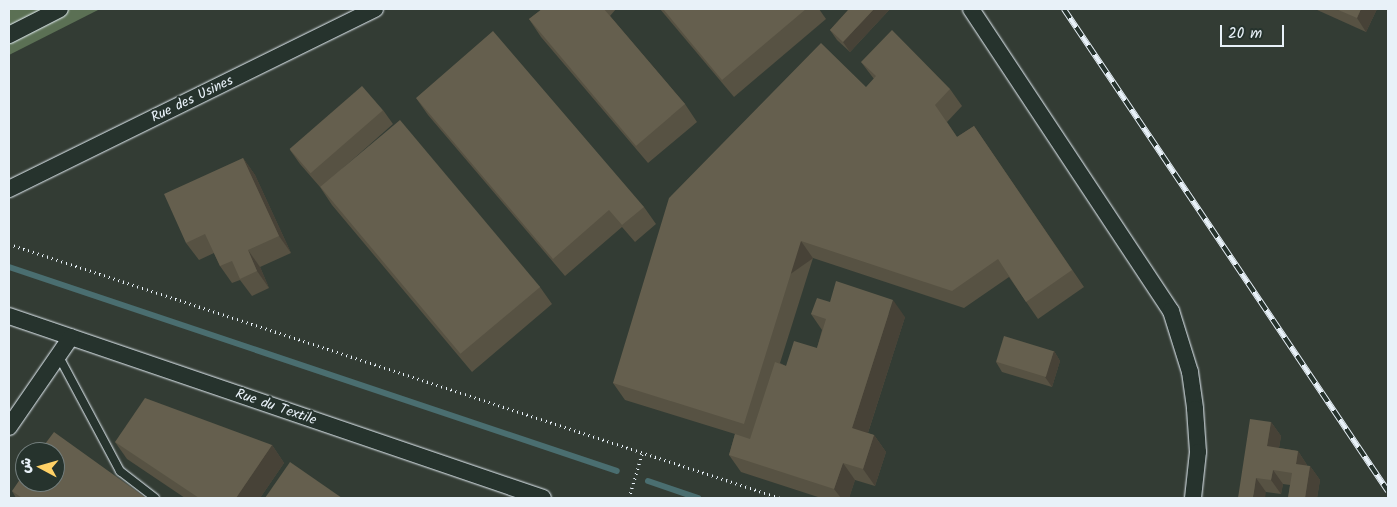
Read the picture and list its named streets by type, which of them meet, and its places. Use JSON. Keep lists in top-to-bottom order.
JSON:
{
  "streets": {
    "street": ["Rue des Usines", "Rue du Textile"]
  },
  "scale_bar": "20 m",
  "north": "left"
}
